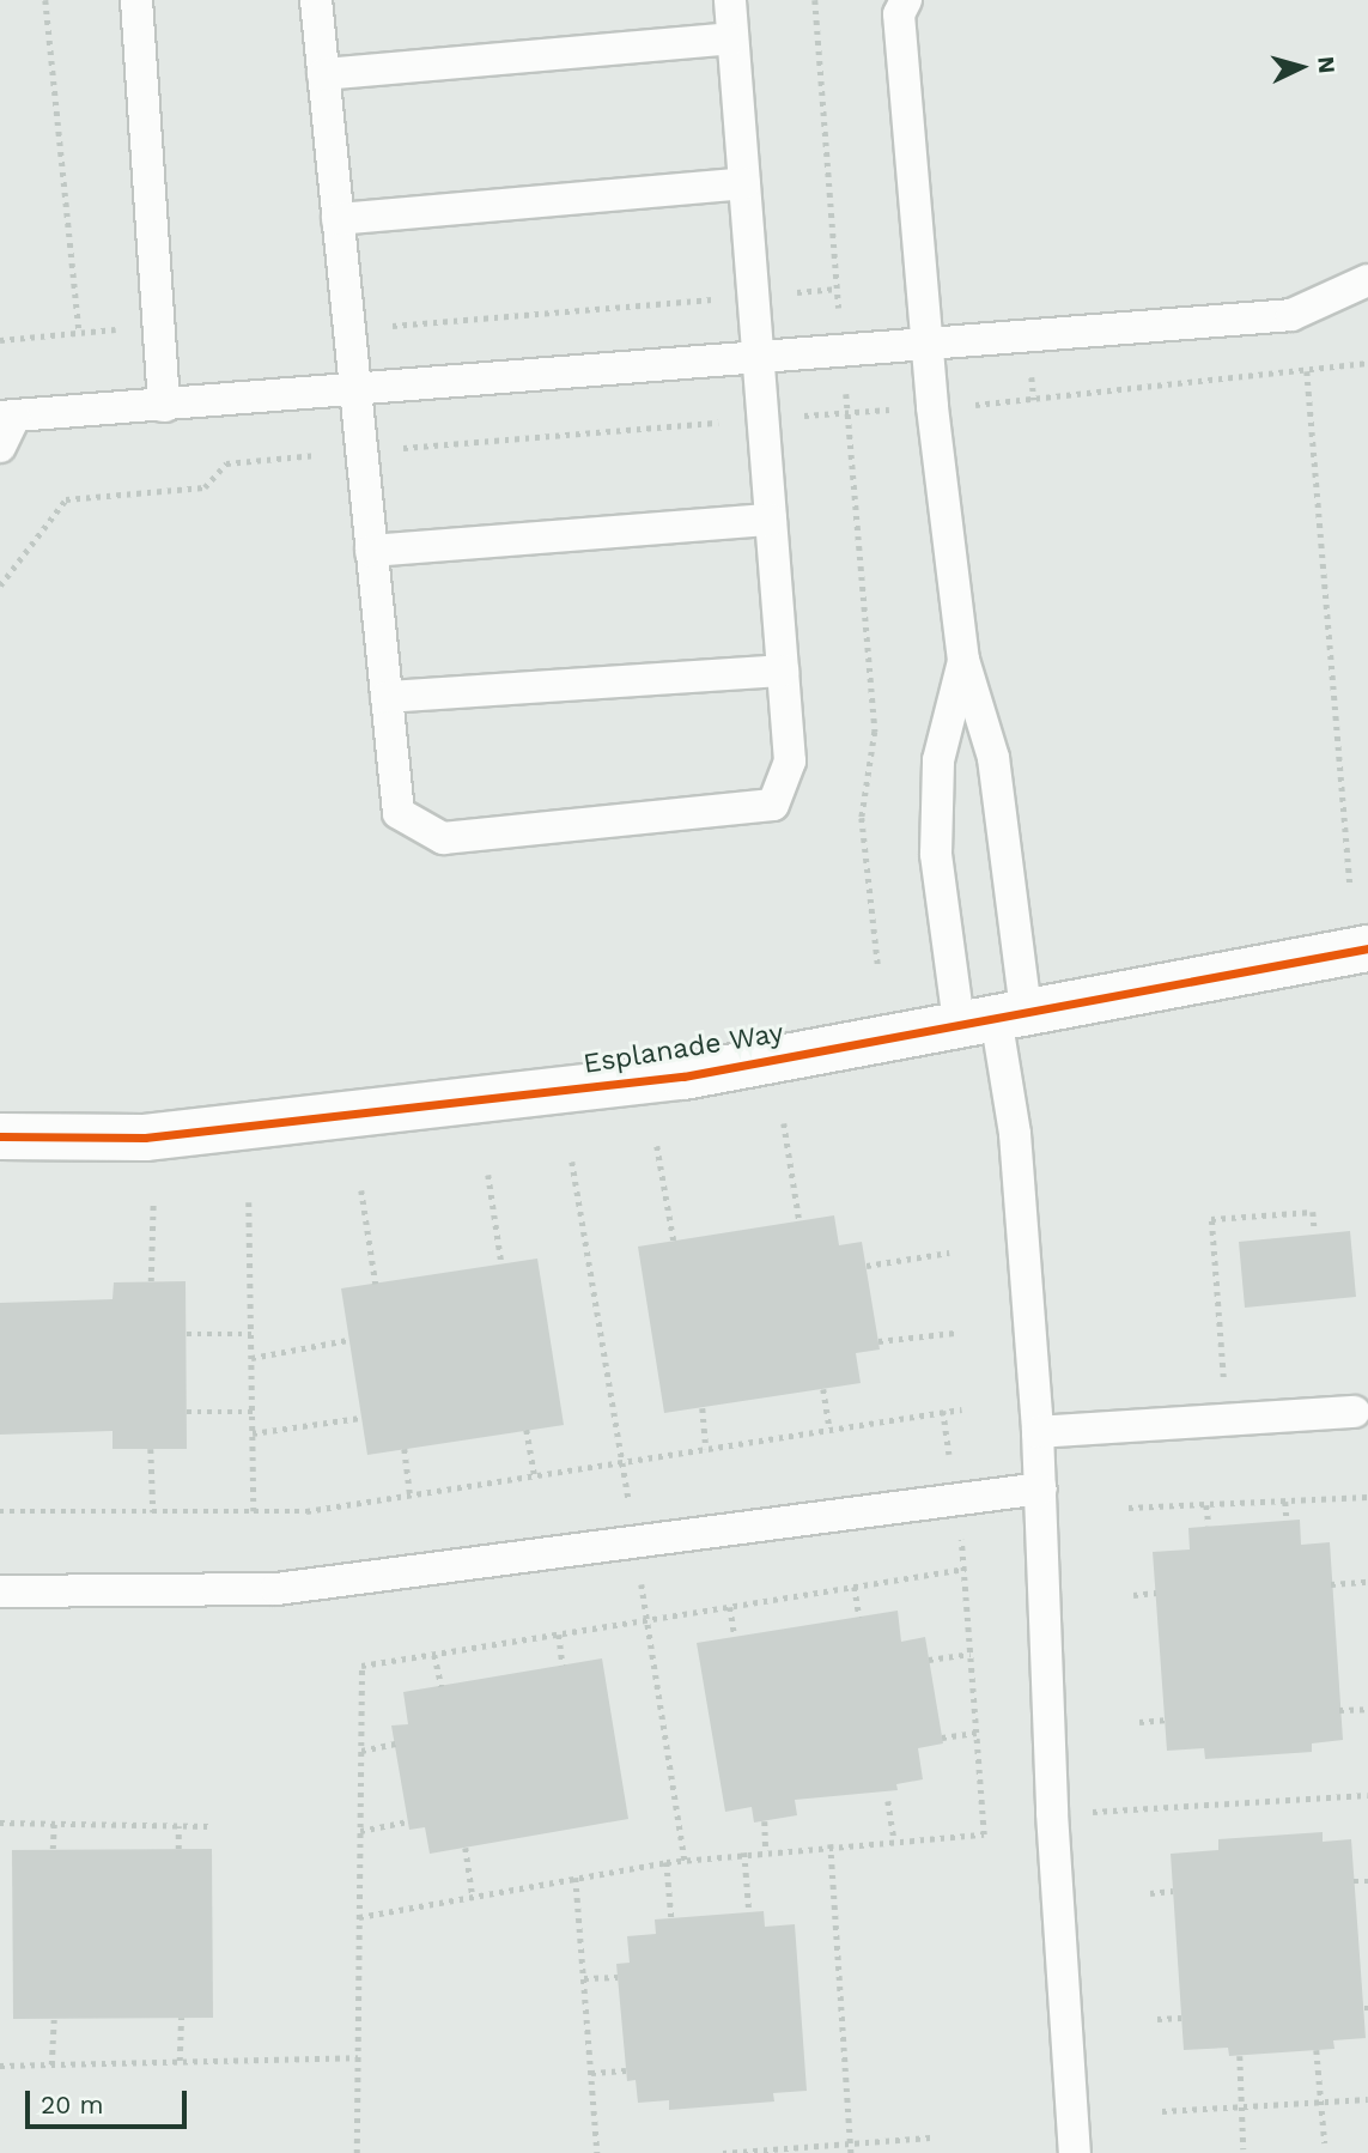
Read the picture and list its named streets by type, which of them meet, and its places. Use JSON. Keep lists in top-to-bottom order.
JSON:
{
  "streets": {
    "street": ["Esplanade Way"]
  },
  "scale_bar": "20 m",
  "north": "right"
}
